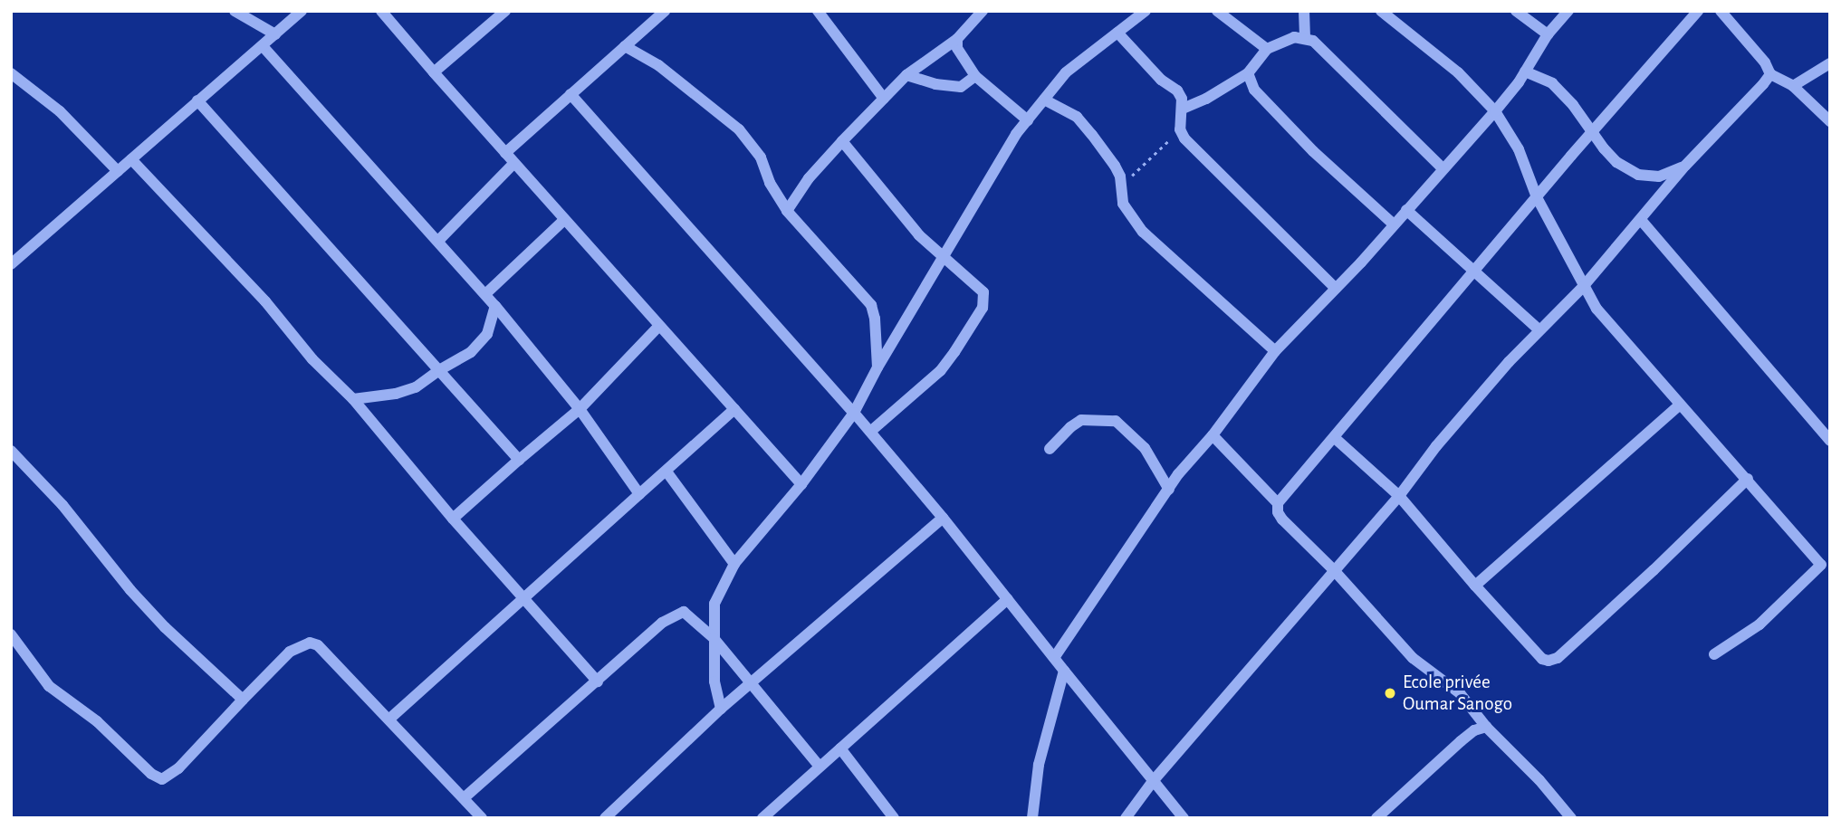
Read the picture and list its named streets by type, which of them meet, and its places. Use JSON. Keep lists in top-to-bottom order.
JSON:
{
  "places": ["Ecole privée Oumar Sanogo"]
}
